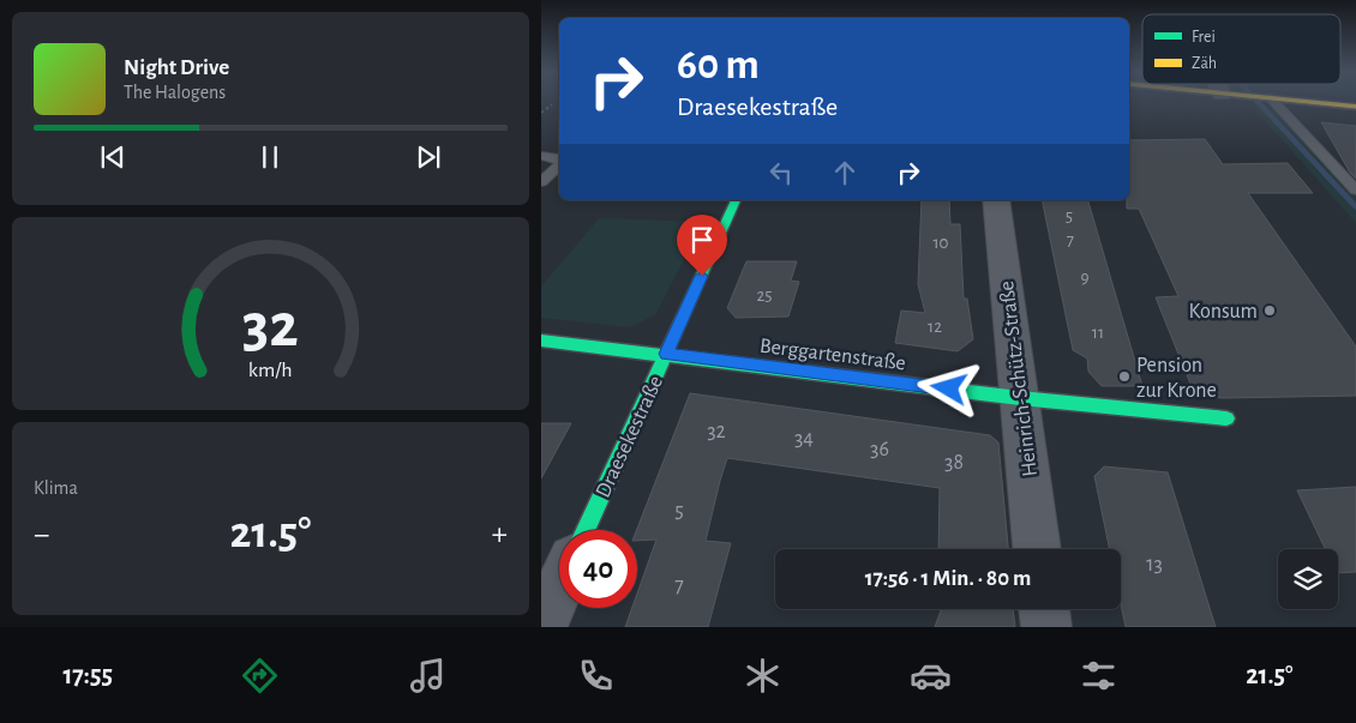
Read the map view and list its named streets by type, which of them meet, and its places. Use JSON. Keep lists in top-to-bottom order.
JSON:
{
  "streets": {
    "street": ["Berggartenstraße", "Heinrich-Schütz-Straße", "Draesekestraße"]
  },
  "crossings": [
    ["Berggartenstraße", "Heinrich-Schütz-Straße"],
    ["Berggartenstraße", "Draesekestraße"]
  ],
  "places": ["Konsum", "Pension zur Krone"],
  "house_numbers": [
    "5",
    "7",
    "10",
    "9",
    "25",
    "12",
    "11",
    "32",
    "34",
    "36",
    "38",
    "5",
    "13",
    "7"
  ],
  "legend": ["Frei", "Zäh"],
  "page": {
    "turn": ["60 m", "Draesekestraße"],
    "song": ["Night Drive", "The Halogens"],
    "tile": "Klima",
    "heat": ["−", "21.5°", "+"],
    "limit": "40",
    "trip": "17:56 · 1 Min. · 80 m",
    "tabs": ["17:55", "21.5°"],
    "gauge": ["32", "km/h"]
  }
}
